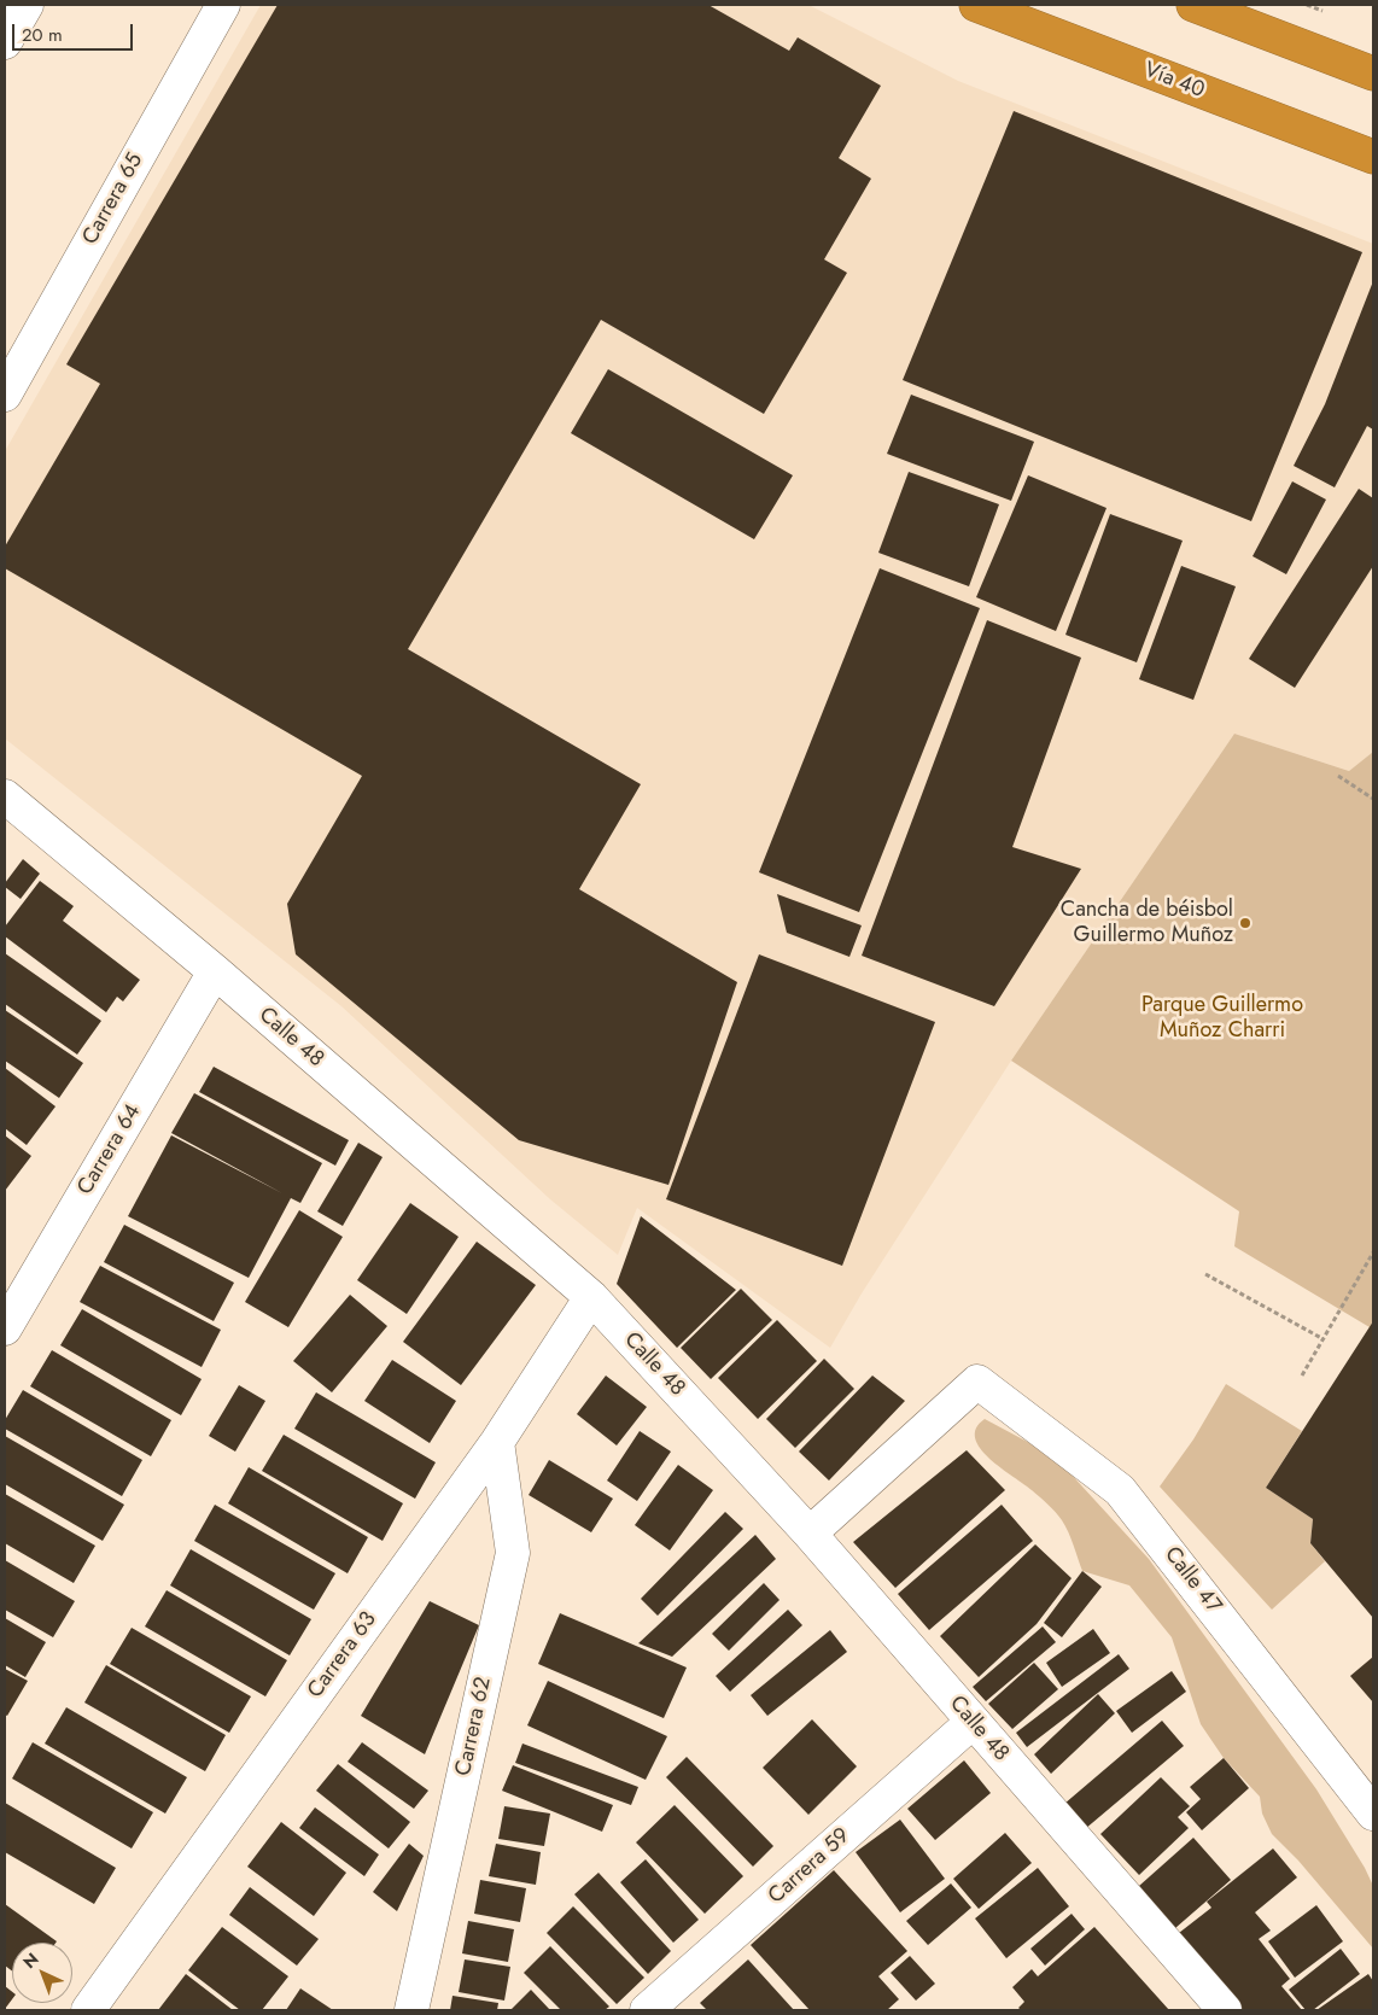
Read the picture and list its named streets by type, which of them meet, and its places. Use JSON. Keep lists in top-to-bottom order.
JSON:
{
  "streets": {
    "highway": ["Vía 40"],
    "street": [
      "Carrera 65",
      "Calle 48",
      "Carrera 64",
      "Calle 47",
      "Carrera 63",
      "Carrera 62",
      "Carrera 59"
    ]
  },
  "crossings": [
    ["Calle 48", "Carrera 64"],
    ["Calle 48", "Calle 47"],
    ["Calle 48", "Carrera 63"],
    ["Calle 48", "Carrera 59"],
    ["Carrera 63", "Carrera 62"]
  ],
  "parks": ["Parque Guillermo Muñoz Charri"],
  "places": ["Cancha de béisbol Guillermo Muñoz"],
  "scale_bar": "20 m",
  "north": "top left"
}
